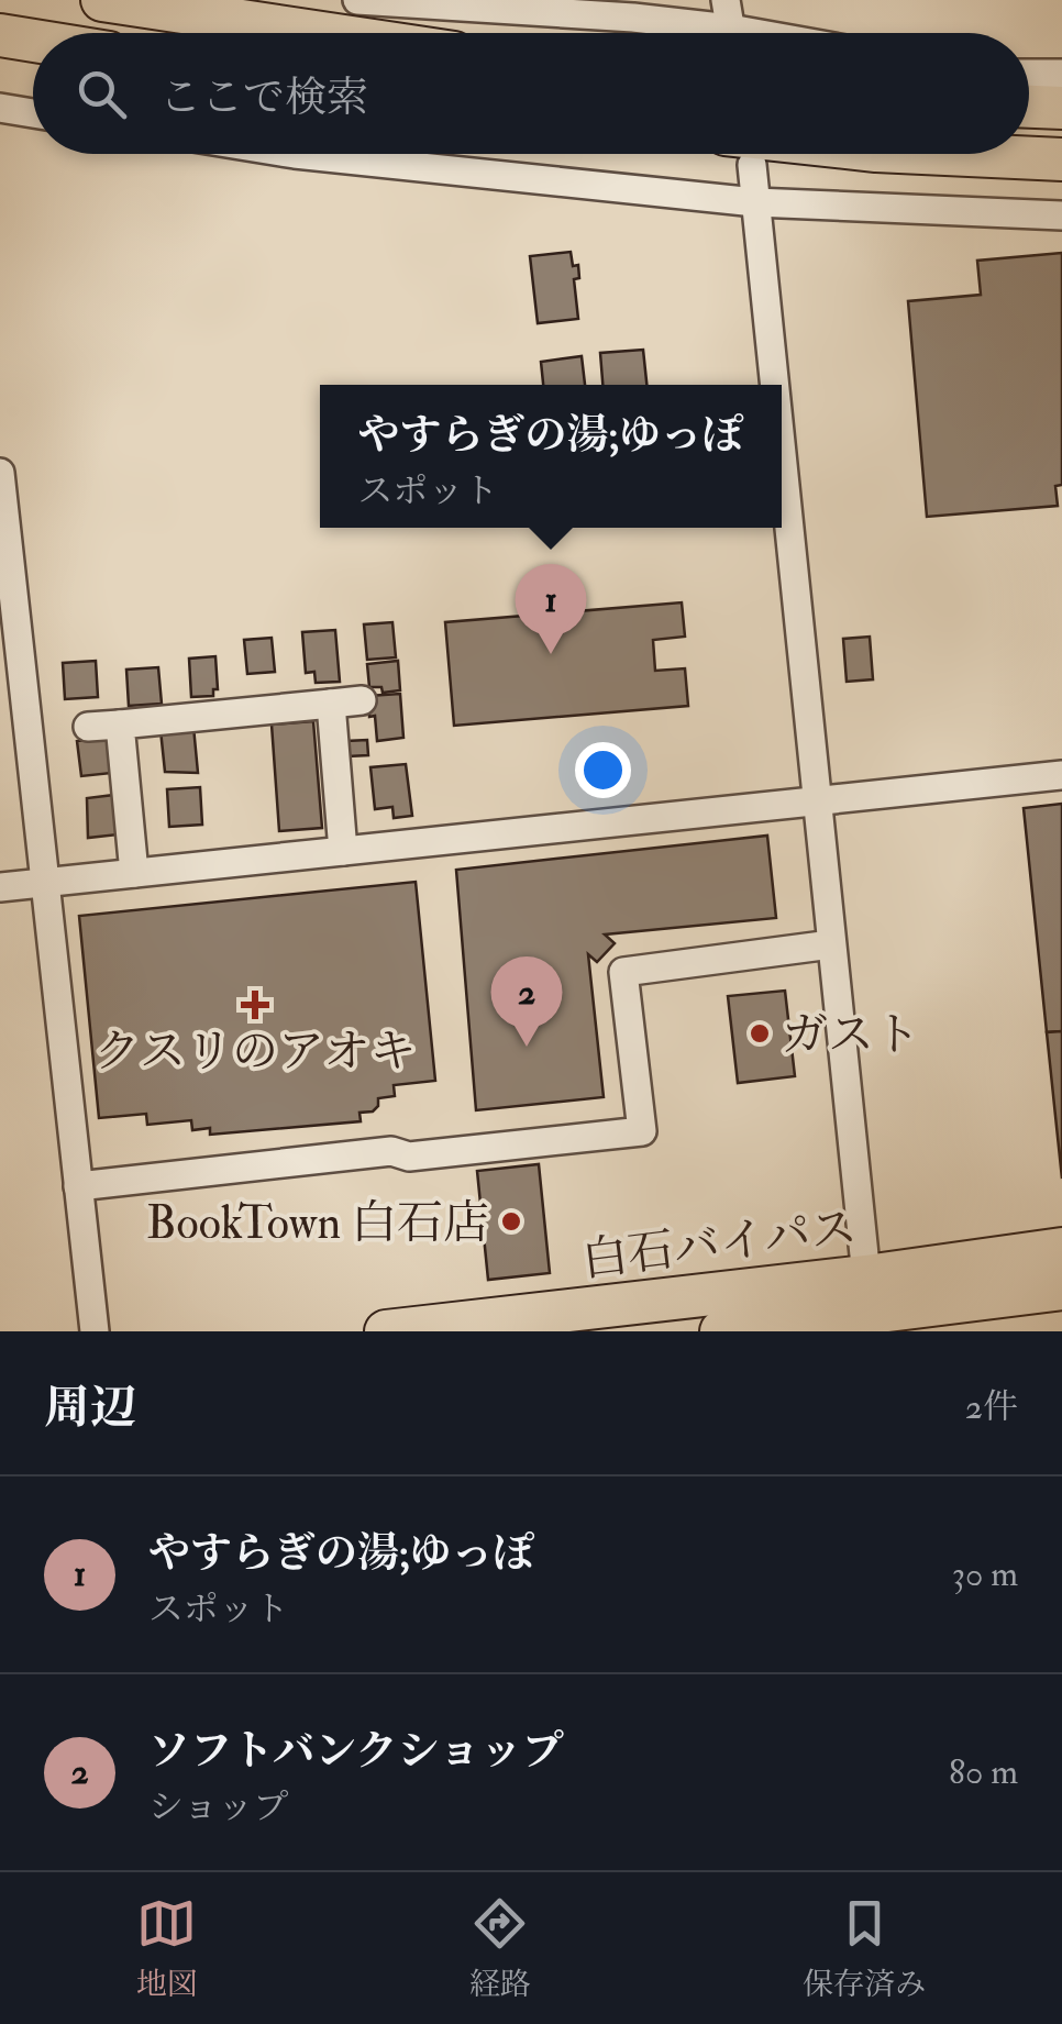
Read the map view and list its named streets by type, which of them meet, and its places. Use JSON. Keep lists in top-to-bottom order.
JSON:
{
  "streets": {
    "highway": ["白石バイパス"]
  },
  "places": {
    "health": ["クスリのアオキ"],
    "other": ["ガスト", "BookTown 白石店"]
  },
  "page": {
    "search": "ここで検索",
    "popup": ["やすらぎの湯;ゆっぽ", "スポット"],
    "pins": ["1", "2"],
    "heading": ["周辺", "2件"],
    "list": [
      {
        "mark": "1",
        "name": "やすらぎの湯;ゆっぽ",
        "note": "スポット",
        "value": "30 m"
      },
      {
        "mark": "2",
        "name": "ソフトバンクショップ",
        "note": "ショップ",
        "value": "80 m"
      }
    ],
    "nav": ["地図", "経路", "保存済み"]
  }
}
